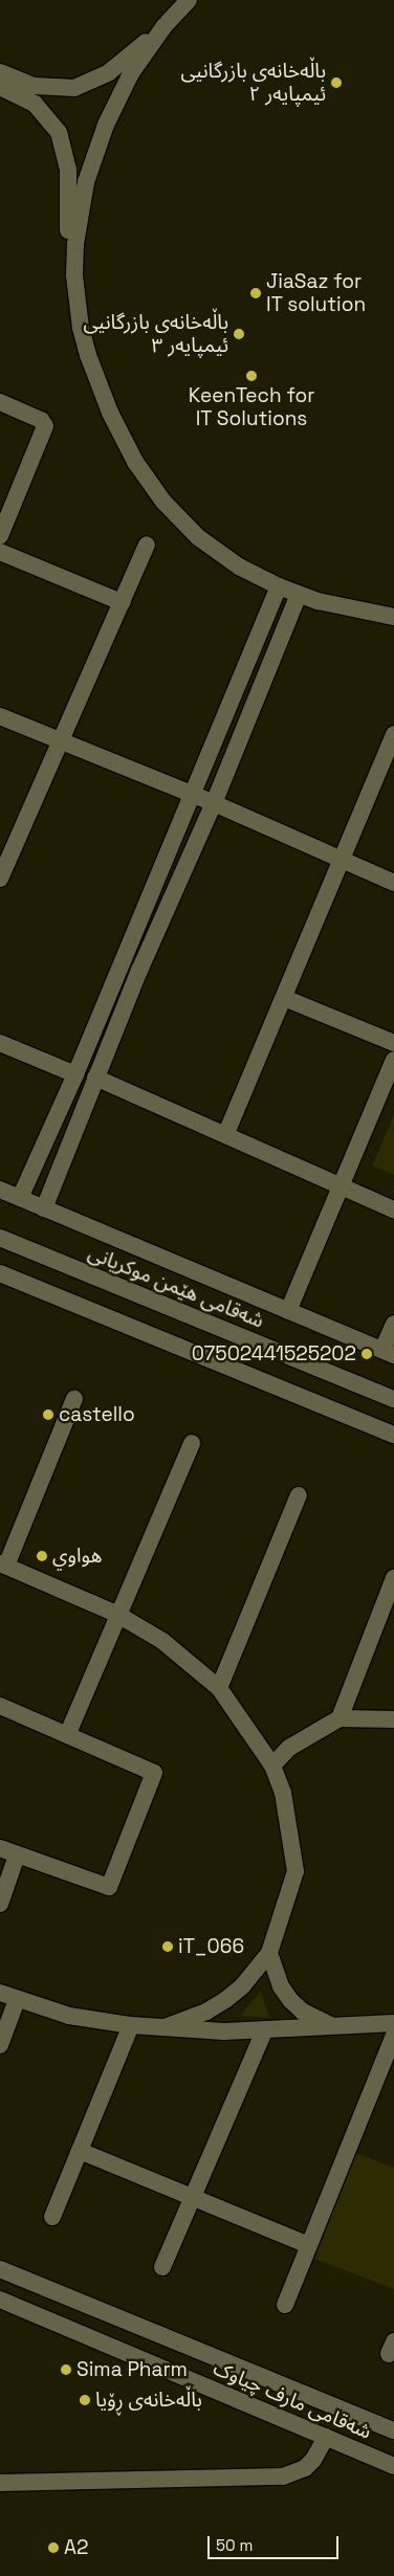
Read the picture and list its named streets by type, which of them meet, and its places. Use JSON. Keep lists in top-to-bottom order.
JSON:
{
  "streets": {
    "street": ["شەقامی هێمن موکریانی", "شەقامی مارف چیاوک"]
  },
  "places": [
    "باڵەخانەی بازرگانیی ئیمپایەر ٢",
    "JiaSaz for IT solution",
    "باڵەخانەی بازرگانیی ئیمپایەر ٣",
    "KeenTech for IT Solutions",
    "07502441525202",
    "castello",
    "هواوي",
    "iT_066",
    "Sima Pharm",
    "باڵەخانەی ڕۆیا",
    "A2"
  ],
  "scale_bar": "50 m"
}
